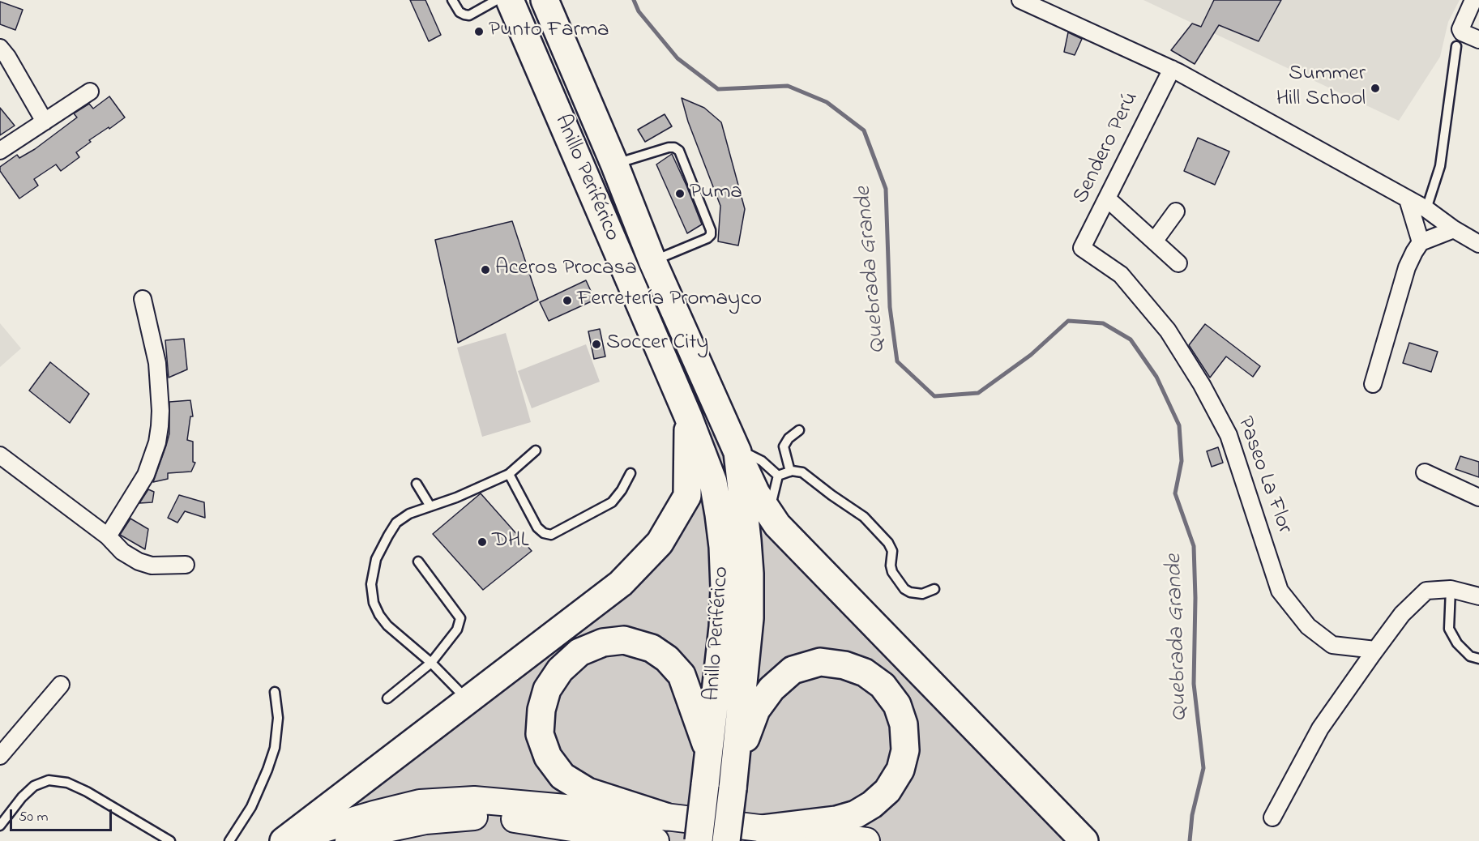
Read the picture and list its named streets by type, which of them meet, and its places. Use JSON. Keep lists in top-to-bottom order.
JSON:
{
  "streets": {
    "highway": ["Anillo Periférico"],
    "street": ["Sendero Perú", "Paseo La Flor"]
  },
  "crossings": [
    ["Sendero Perú", "Paseo La Flor"]
  ],
  "water": ["Quebrada Grande"],
  "places": [
    "Punto Farma",
    "Summer Hill School",
    "Puma",
    "Aceros Procasa",
    "Ferretería Promayco",
    "Soccer City",
    "DHL"
  ],
  "scale_bar": "50 m"
}
